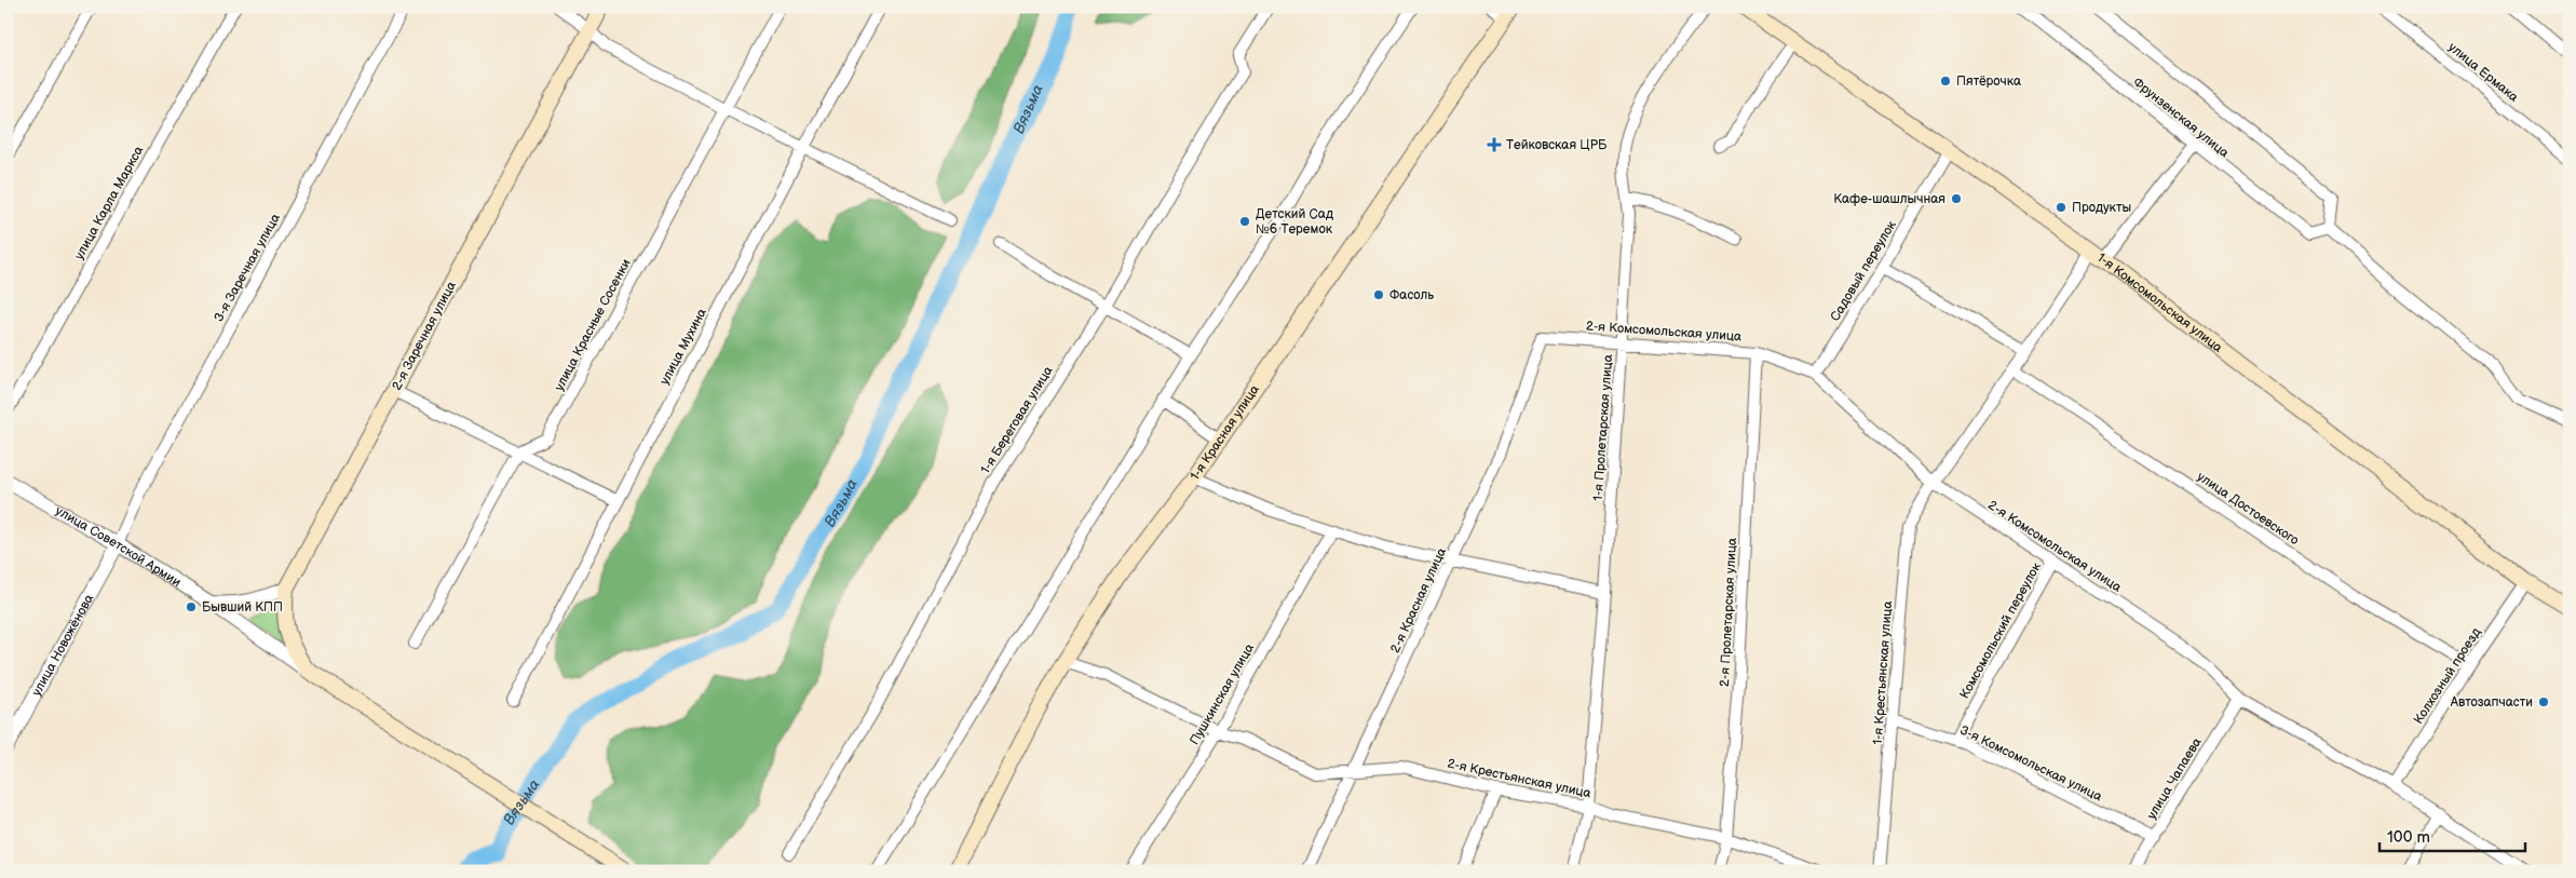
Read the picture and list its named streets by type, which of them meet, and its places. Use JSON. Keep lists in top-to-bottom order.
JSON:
{
  "streets": {
    "main road": ["1-я Комсомольская улица", "2-я Заречная улица", "1-я Красная улица"],
    "street": [
      "улица Ермака",
      "Фрунзенская улица",
      "улица Карла Маркса",
      "3-я Заречная улица",
      "Садовый переулок",
      "улица Красные Сосенки",
      "2-я Комсомольская улица",
      "улица Мухина",
      "1-я Береговая улица",
      "1-я Пролетарская улица",
      "улица Достоевского",
      "улица Советской Армии",
      "2-я Красная улица",
      "2-я Пролетарская улица",
      "Комсомольский переулок",
      "улица Новожёнова",
      "1-я Крестьянская улица",
      "Колхозный проезд",
      "Пушкинская улица",
      "3-я Комсомольская улица",
      "2-я Крестьянская улица",
      "улица Чапаева"
    ]
  },
  "crossings": [
    ["3-я Заречная улица", "улица Советской Армии"],
    ["3-я Заречная улица", "улица Новожёнова"],
    ["Садовый переулок", "1-я Комсомольская улица"],
    ["Садовый переулок", "2-я Комсомольская улица"],
    ["1-я Комсомольская улица", "1-я Крестьянская улица"],
    ["1-я Комсомольская улица", "Колхозный проезд"],
    ["2-я Комсомольская улица", "1-я Пролетарская улица"],
    ["2-я Комсомольская улица", "2-я Красная улица"],
    ["2-я Комсомольская улица", "2-я Пролетарская улица"],
    ["2-я Комсомольская улица", "Комсомольский переулок"],
    ["2-я Комсомольская улица", "1-я Крестьянская улица"],
    ["2-я Комсомольская улица", "Колхозный проезд"],
    ["2-я Комсомольская улица", "улица Чапаева"],
    ["2-я Заречная улица", "улица Советской Армии"],
    ["1-я Пролетарская улица", "2-я Крестьянская улица"],
    ["1-я Красная улица", "2-я Крестьянская улица"],
    ["улица Достоевского", "1-я Крестьянская улица"],
    ["улица Достоевского", "Колхозный проезд"],
    ["улица Советской Армии", "улица Новожёнова"],
    ["2-я Красная улица", "2-я Крестьянская улица"],
    ["2-я Пролетарская улица", "2-я Крестьянская улица"],
    ["Комсомольский переулок", "3-я Комсомольская улица"],
    ["1-я Крестьянская улица", "3-я Комсомольская улица"],
    ["Пушкинская улица", "2-я Крестьянская улица"],
    ["3-я Комсомольская улица", "улица Чапаева"]
  ],
  "water": ["Вязьма"],
  "places": {
    "other": [
      "Пятёрочка",
      "Кафе-шашлычная",
      "Продукты",
      "Детский Сад №6 Теремок",
      "Фасоль",
      "Бывший КПП",
      "Автозапчасти"
    ],
    "health": ["Тейковская ЦРБ"]
  },
  "scale_bar": "100 m"
}
